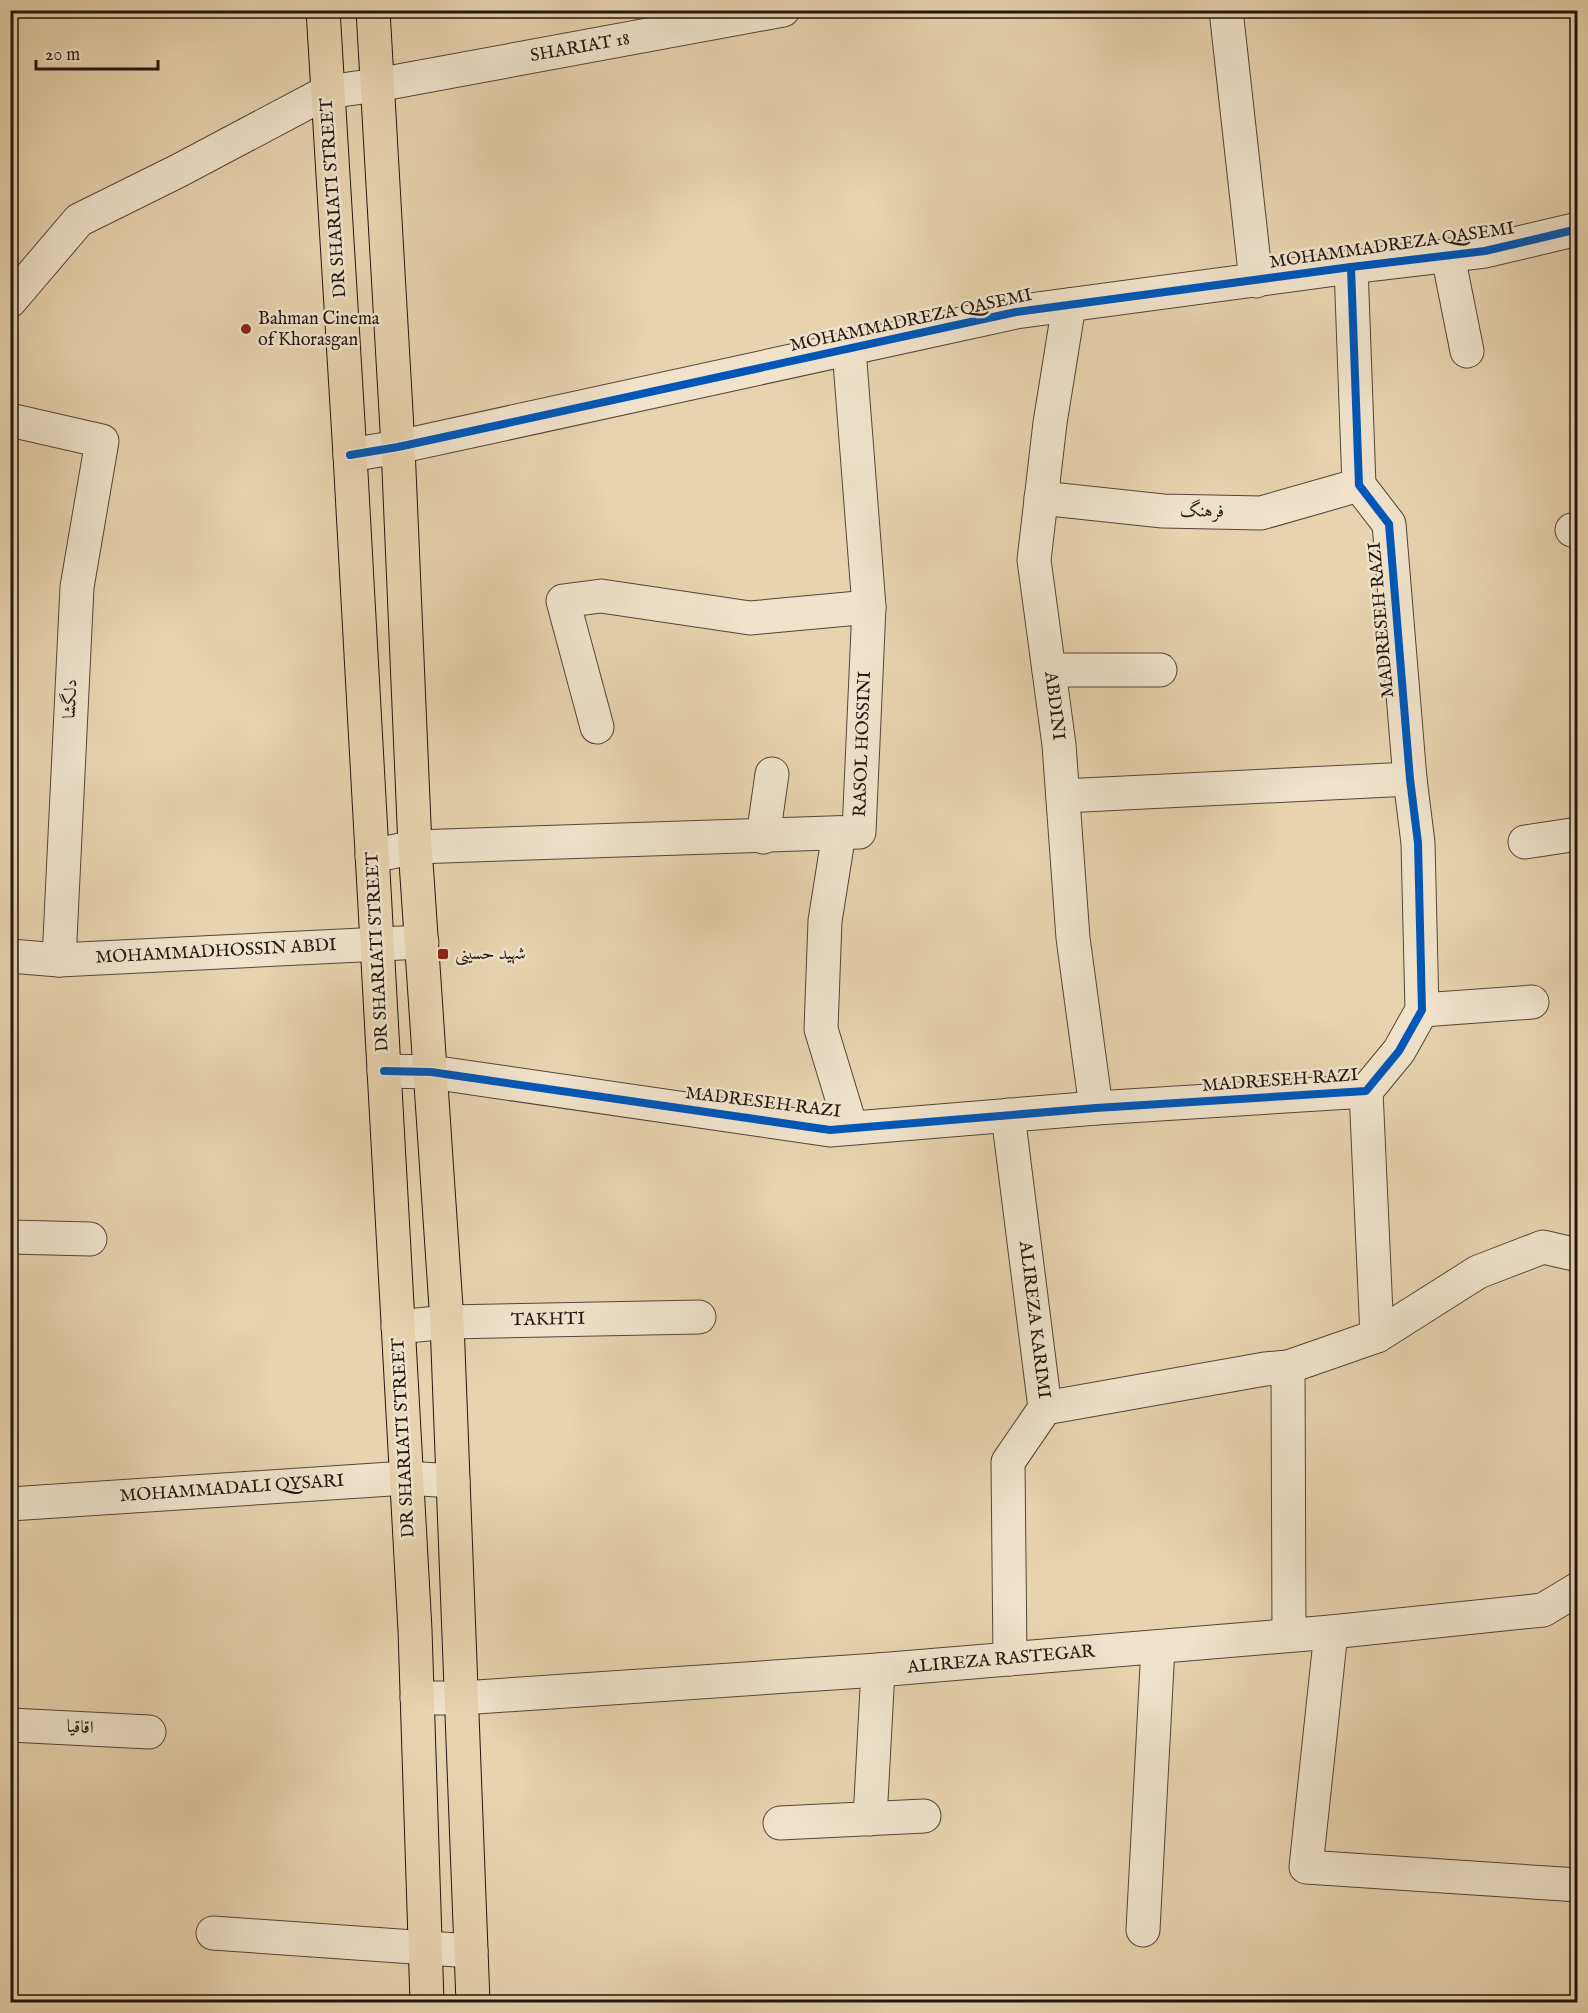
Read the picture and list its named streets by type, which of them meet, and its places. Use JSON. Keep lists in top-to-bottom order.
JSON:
{
  "streets": {
    "main road": ["DR SHARIATI STREET"],
    "street": [
      "SHARIAT 18",
      "MOHAMMADREZA QASEMI",
      "فرهنگ",
      "MADRESEH RAZI",
      "دلگشا",
      "ABDINI",
      "RASOL HOSSINI",
      "MOHAMMADHOSSIN ABDI",
      "TAKHTI",
      "ALIREZA KARIMI",
      "MOHAMMADALI QYSARI",
      "ALIREZA RASTEGAR",
      "اقاقیا"
    ]
  },
  "crossings": [
    ["SHARIAT 18", "DR SHARIATI STREET"],
    ["DR SHARIATI STREET", "MOHAMMADREZA QASEMI"],
    ["DR SHARIATI STREET", "MADRESEH RAZI"],
    ["DR SHARIATI STREET", "RASOL HOSSINI"],
    ["DR SHARIATI STREET", "MOHAMMADHOSSIN ABDI"],
    ["DR SHARIATI STREET", "TAKHTI"],
    ["DR SHARIATI STREET", "MOHAMMADALI QYSARI"],
    ["DR SHARIATI STREET", "ALIREZA RASTEGAR"],
    ["MOHAMMADREZA QASEMI", "ABDINI"],
    ["MOHAMMADREZA QASEMI", "RASOL HOSSINI"],
    ["فرهنگ", "MADRESEH RAZI"],
    ["فرهنگ", "ABDINI"],
    ["MADRESEH RAZI", "ABDINI"],
    ["MADRESEH RAZI", "ALIREZA KARIMI"],
    ["دلگشا", "MOHAMMADHOSSIN ABDI"],
    ["ALIREZA KARIMI", "ALIREZA RASTEGAR"]
  ],
  "places": {
    "other": ["Bahman Cinema of Khorasgan"],
    "transit": ["شهید حسینی"]
  },
  "scale_bar": "20 m"
}
